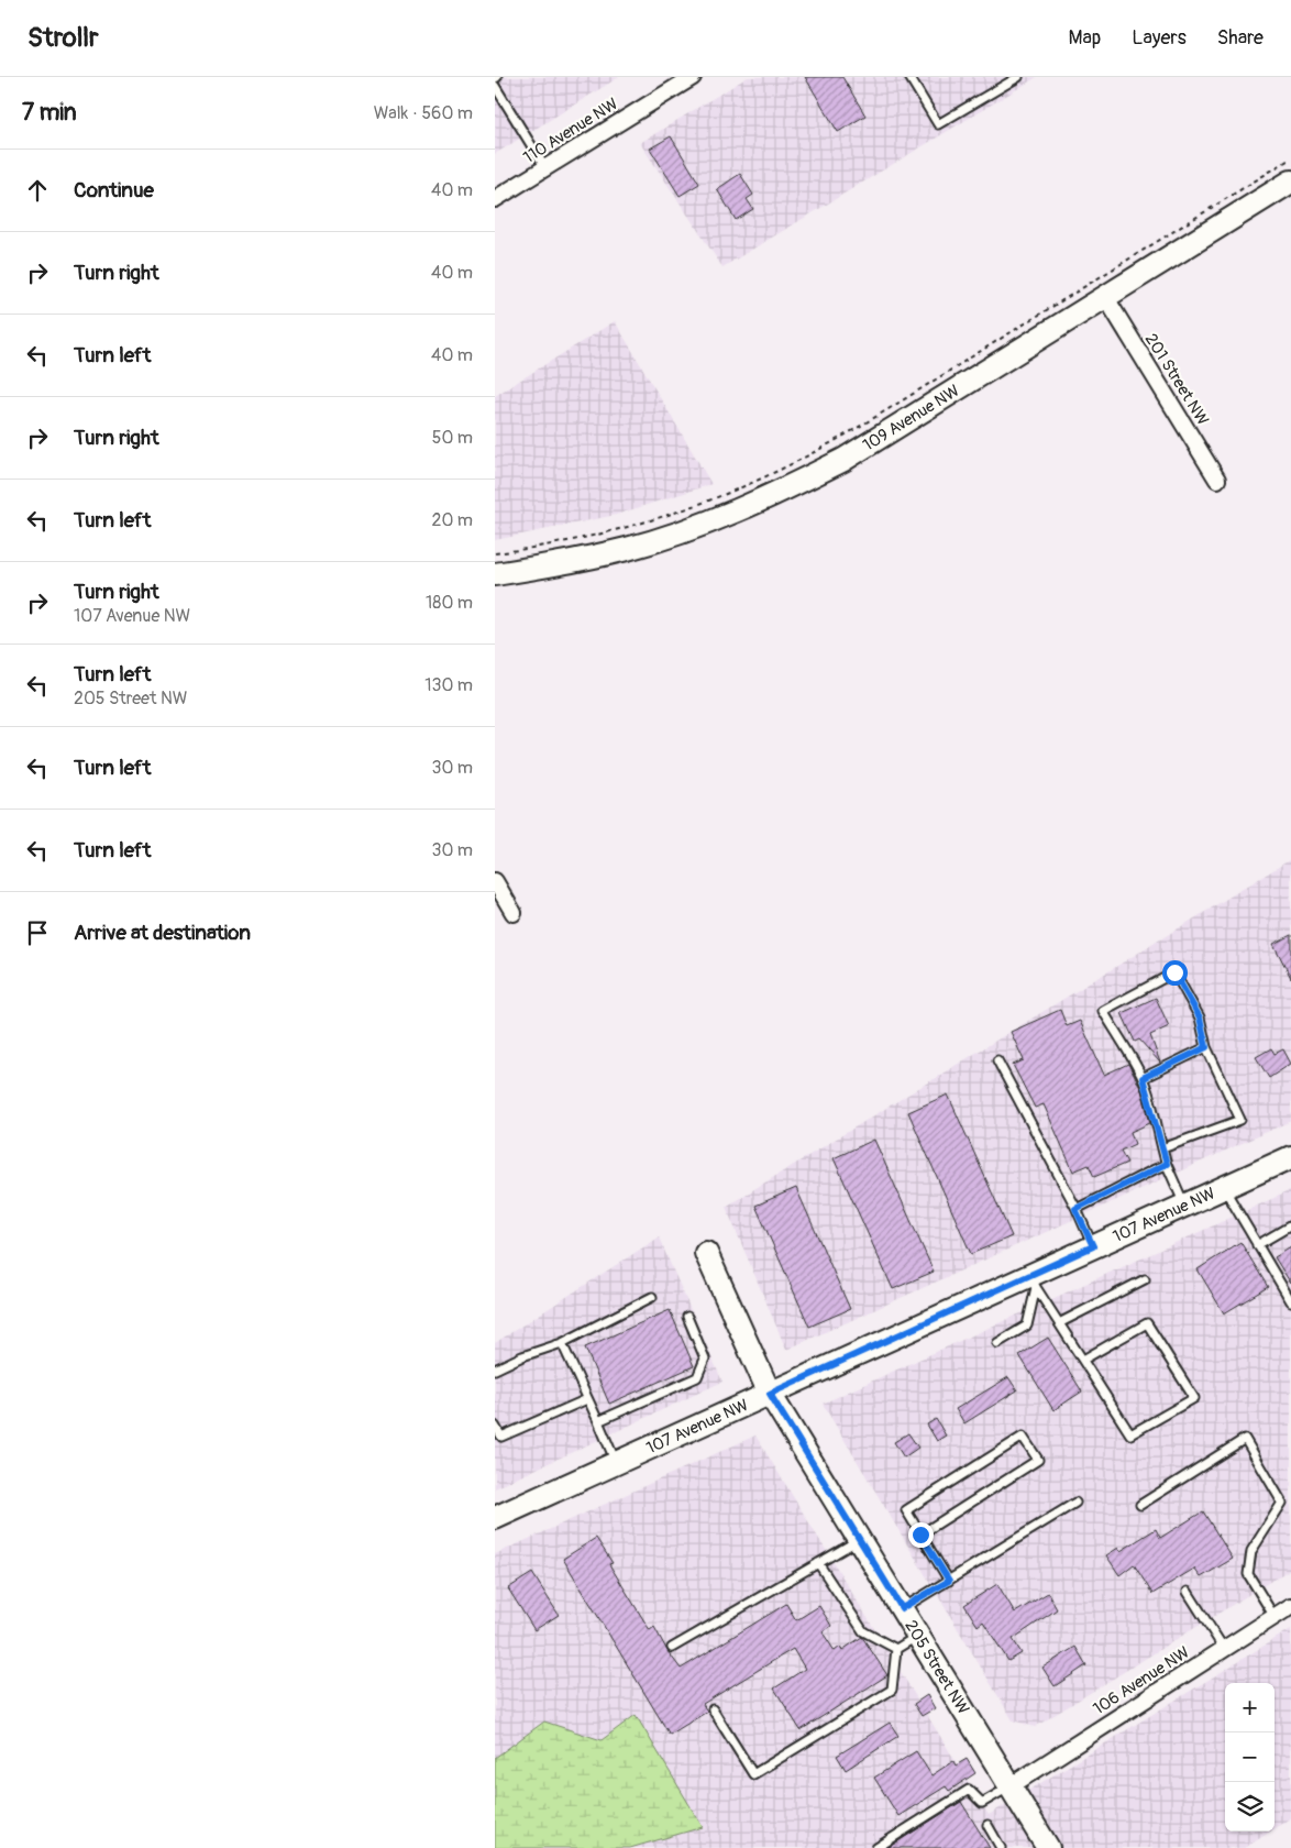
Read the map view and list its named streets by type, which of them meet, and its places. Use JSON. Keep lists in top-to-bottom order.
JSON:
{
  "streets": {
    "street": [
      "110 Avenue NW",
      "201 Street NW",
      "109 Avenue NW",
      "107 Avenue NW",
      "205 Street NW",
      "106 Avenue NW"
    ]
  },
  "crossings": [
    ["201 Street NW", "109 Avenue NW"],
    ["107 Avenue NW", "205 Street NW"],
    ["205 Street NW", "106 Avenue NW"]
  ],
  "page": {
    "header": "Strollr",
    "nav": ["Map", "Layers", "Share"],
    "heading": ["7 min", "Walk · 560 m"],
    "list": [
      ["Continue", "40 m"],
      ["Turn right", "40 m"],
      ["Turn left", "40 m"],
      ["Turn right", "50 m"],
      ["Turn left", "20 m"],
      ["Turn right", "107 Avenue NW", "180 m"],
      ["Turn left", "205 Street NW", "130 m"],
      ["Turn left", "30 m"],
      ["Turn left", "30 m"],
      "Arrive at destination"
    ],
    "map_buttons": ["+", "−"]
  }
}
